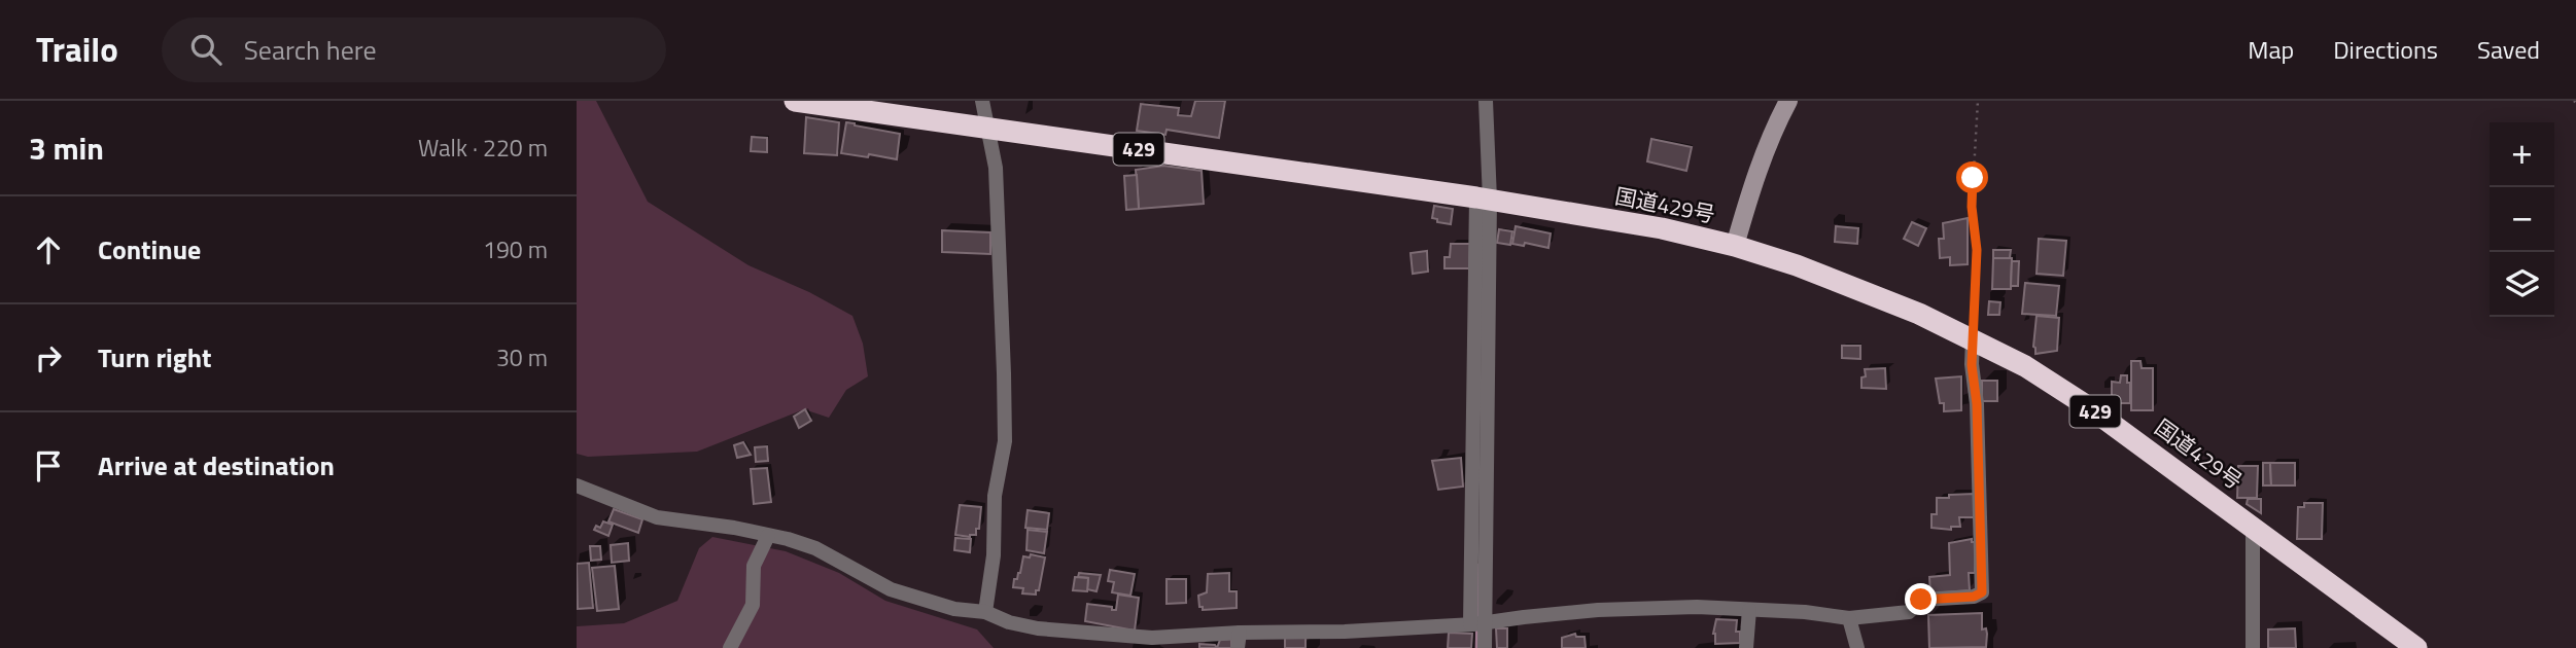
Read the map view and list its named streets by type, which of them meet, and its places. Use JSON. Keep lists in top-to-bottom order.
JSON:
{
  "streets": {
    "highway": ["429", "国道429号"]
  },
  "page": {
    "header": "Trailo",
    "search": "Search here",
    "nav": ["Map", "Directions", "Saved"],
    "heading": ["3 min", "Walk · 220 m"],
    "map_buttons": ["+", "−"],
    "list": [
      ["Continue", "190 m"],
      ["Turn right", "30 m"],
      "Arrive at destination"
    ]
  }
}
